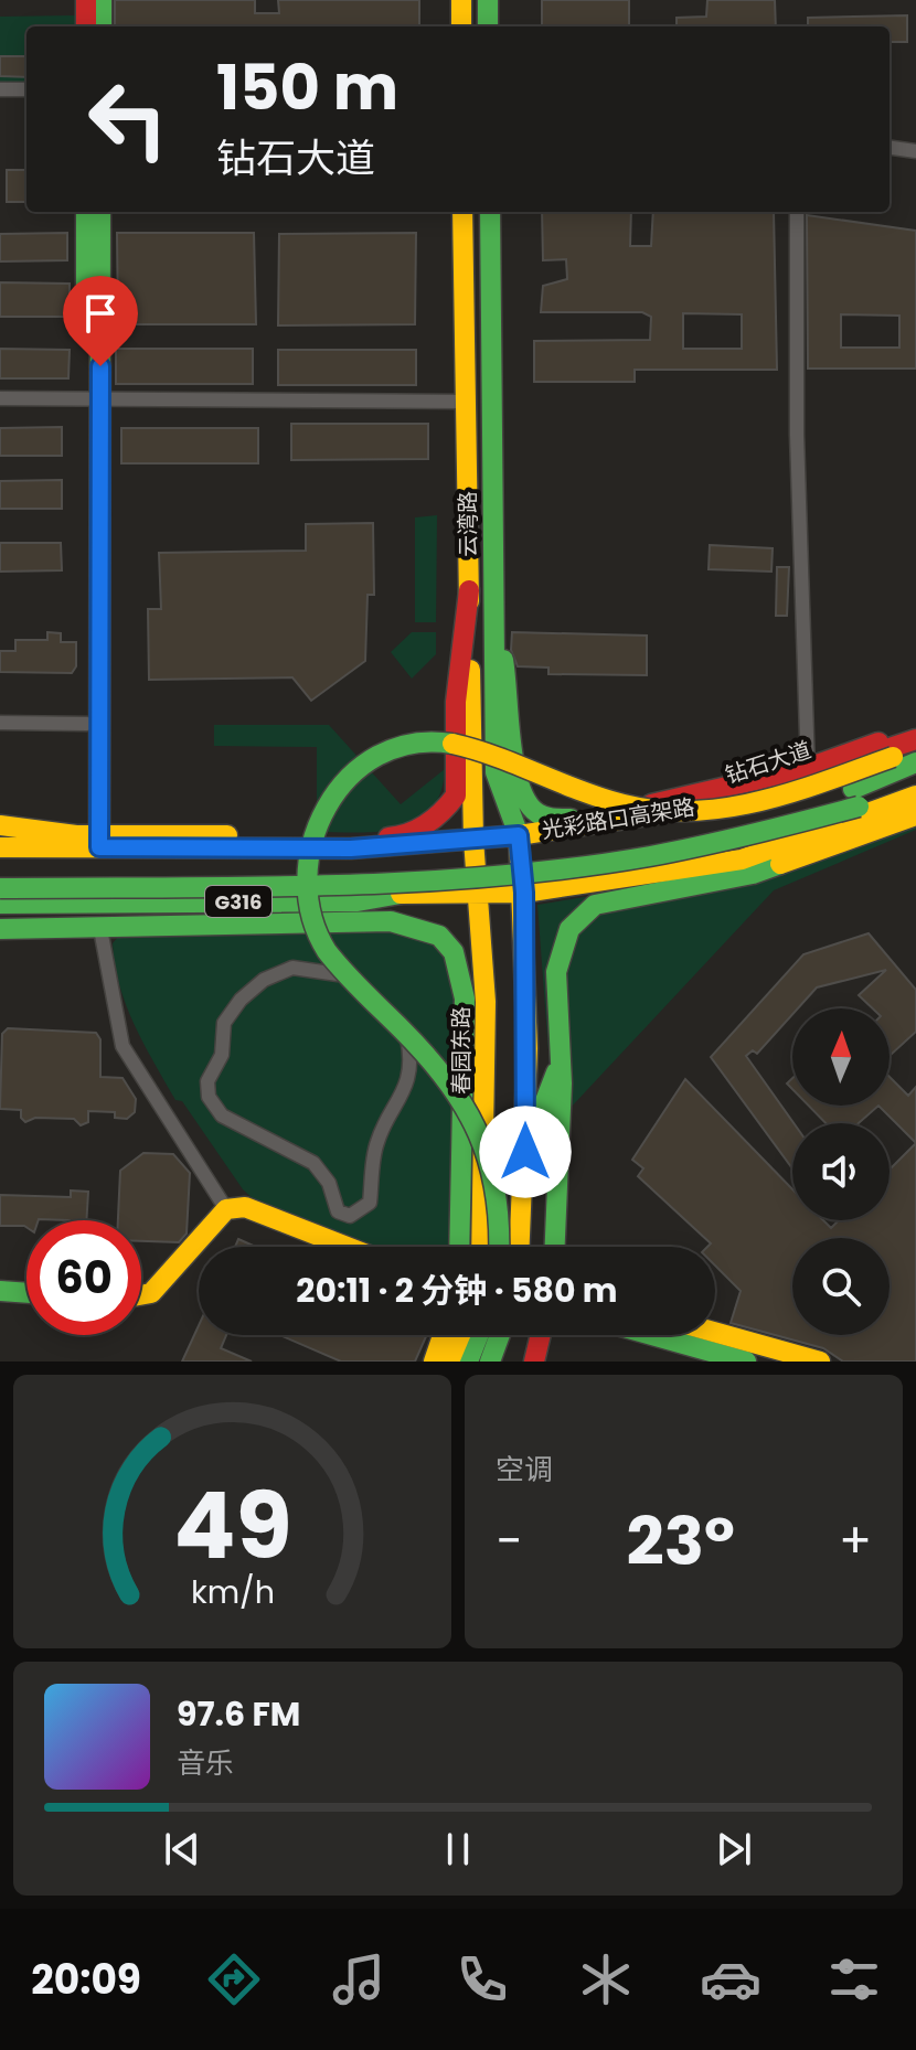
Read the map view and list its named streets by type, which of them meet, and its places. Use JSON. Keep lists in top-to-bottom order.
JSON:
{
  "streets": {
    "main road": [
      "云湾路",
      "钻石大道",
      "光彩路口高架路",
      "G316",
      "春园东路"
    ]
  },
  "crossings": [
    ["云湾路", "钻石大道"],
    ["云湾路", "春园东路"],
    ["钻石大道", "春园东路"],
    ["G316", "春园东路"]
  ],
  "north": "top",
  "page": {
    "turn": ["150 m", "钻石大道"],
    "limit": "60",
    "trip": "20:11 · 2 分钟 · 580 m",
    "tile": "空调",
    "heat": ["−", "23°", "+"],
    "song": ["97.6 FM", "音乐"],
    "tabs": "20:09",
    "gauge": ["49", "km/h"]
  }
}
